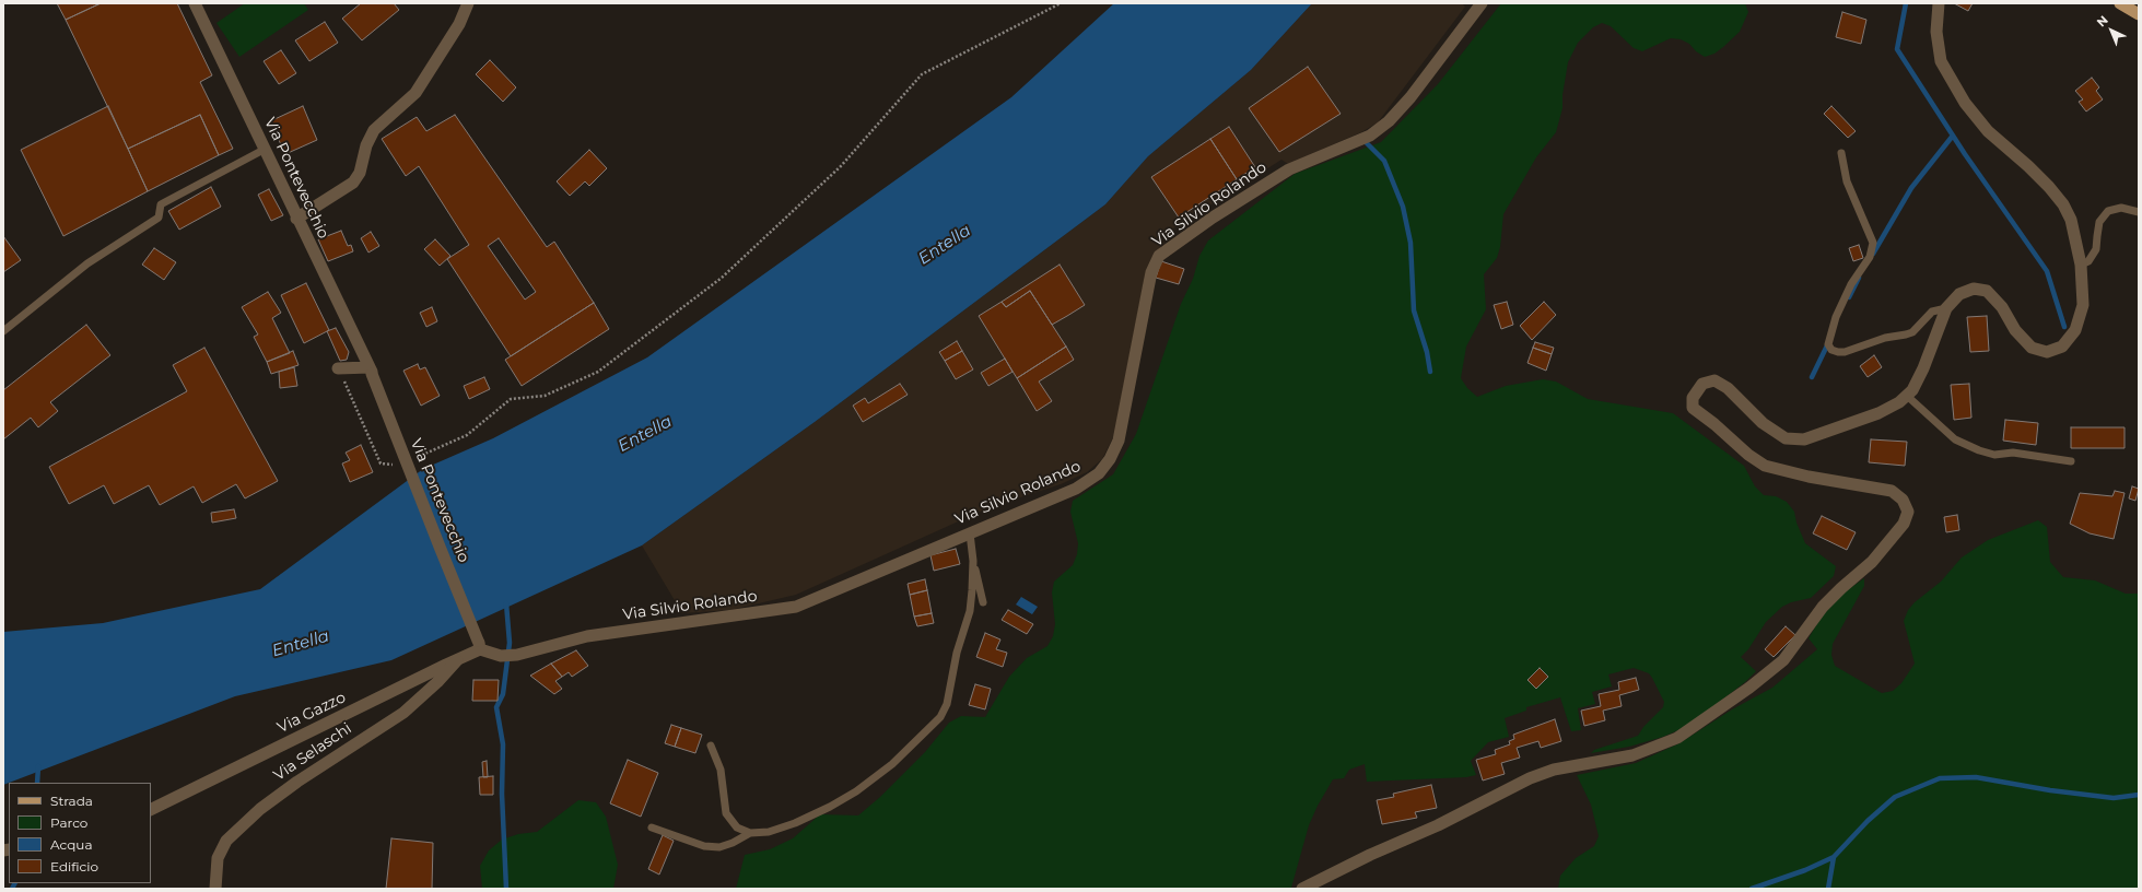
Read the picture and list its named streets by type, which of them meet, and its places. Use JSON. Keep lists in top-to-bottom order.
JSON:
{
  "streets": {
    "street": [
      "Via Pontevecchio",
      "Via Silvio Rolando",
      "Via Gazzo",
      "Via Selaschi"
    ]
  },
  "crossings": [
    ["Via Pontevecchio", "Via Silvio Rolando"],
    ["Via Pontevecchio", "Via Gazzo"],
    ["Via Silvio Rolando", "Via Gazzo"],
    ["Via Gazzo", "Via Selaschi"]
  ],
  "water": ["Entella"],
  "legend": [
    "Strada",
    "Parco",
    "Acqua",
    "Edificio"
  ],
  "north": "top left"
}
